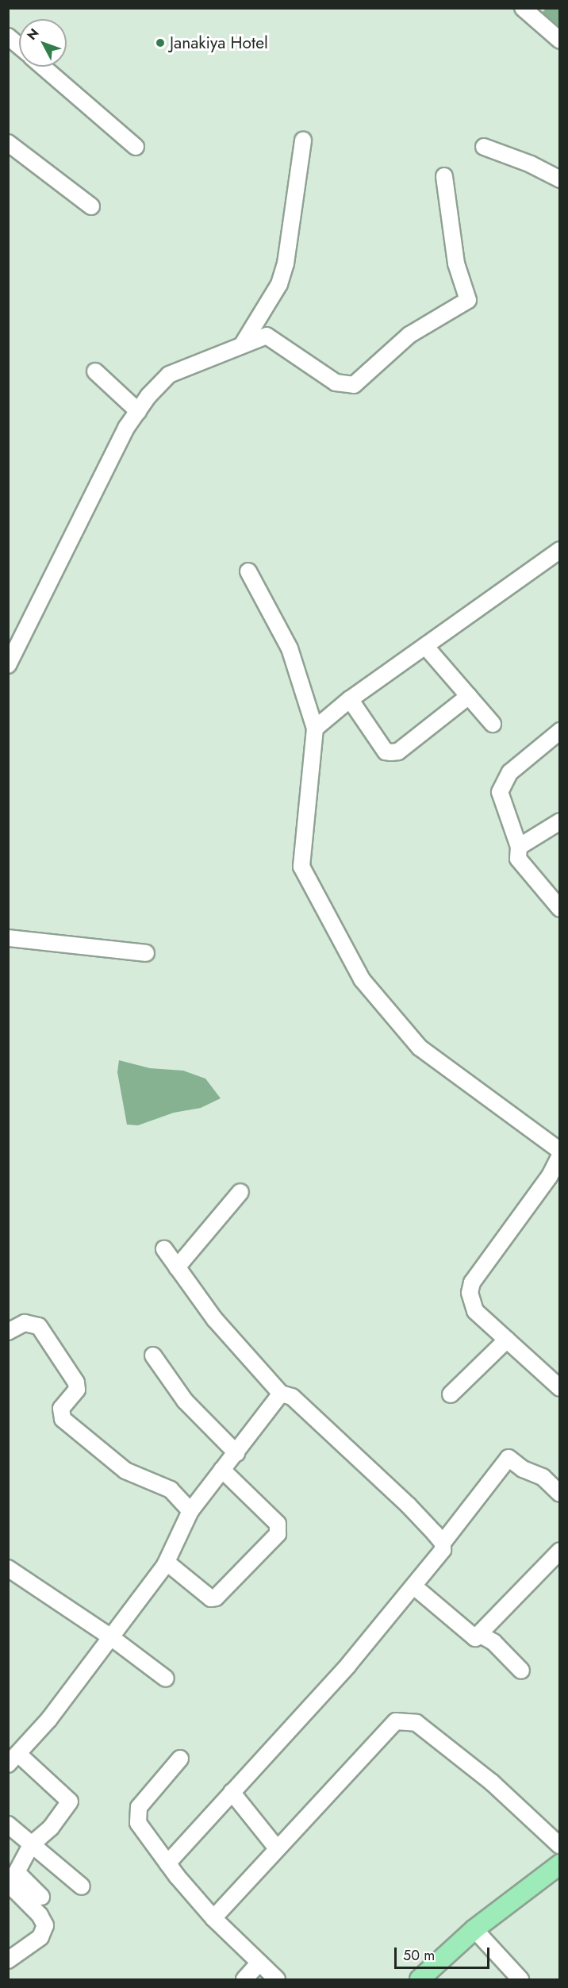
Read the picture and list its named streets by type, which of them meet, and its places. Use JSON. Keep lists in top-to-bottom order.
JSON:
{
  "places": ["Janakiya Hotel"],
  "scale_bar": "50 m",
  "north": "top left"
}
